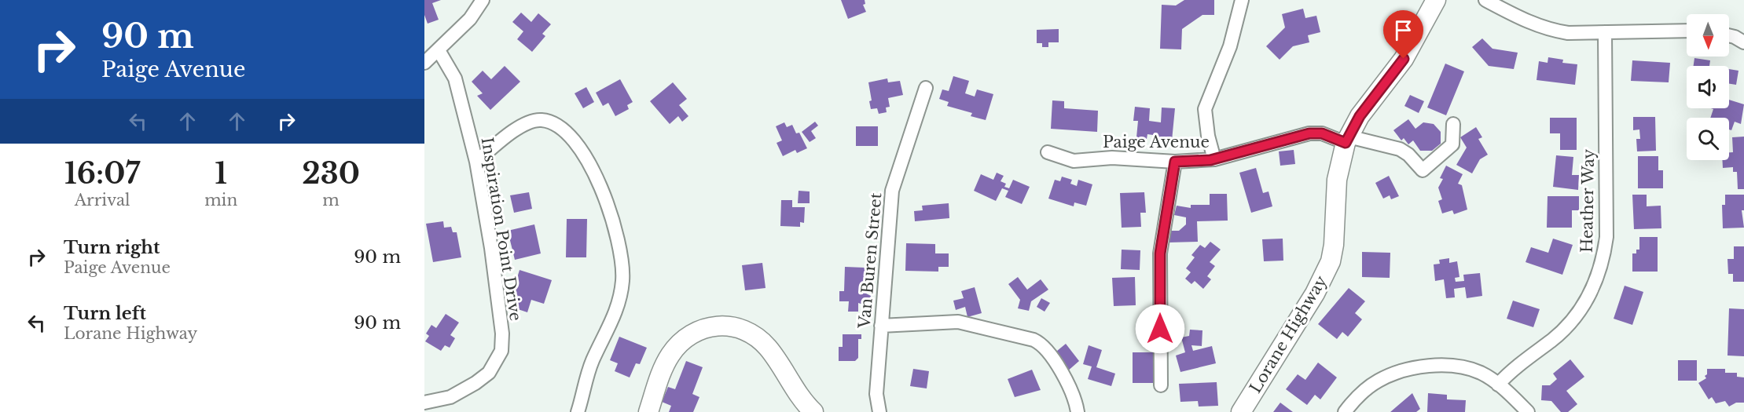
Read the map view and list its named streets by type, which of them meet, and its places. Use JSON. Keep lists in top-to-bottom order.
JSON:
{
  "streets": {
    "street": [
      "Paige Avenue",
      "Heather Way",
      "Inspiration Point Drive",
      "Van Buren Street",
      "Lorane Highway"
    ]
  },
  "crossings": [
    ["Paige Avenue", "Lorane Highway"]
  ],
  "north": "bottom",
  "page": {
    "turn": ["90 m", "Paige Avenue"],
    "eta": [
      "16:07",
      "Arrival",
      "1",
      "min",
      "230",
      "m"
    ],
    "list": [
      {
        "name": "Turn right",
        "note": "Paige Avenue",
        "value": "90 m"
      },
      {
        "name": "Turn left",
        "note": "Lorane Highway",
        "value": "90 m"
      }
    ]
  }
}
